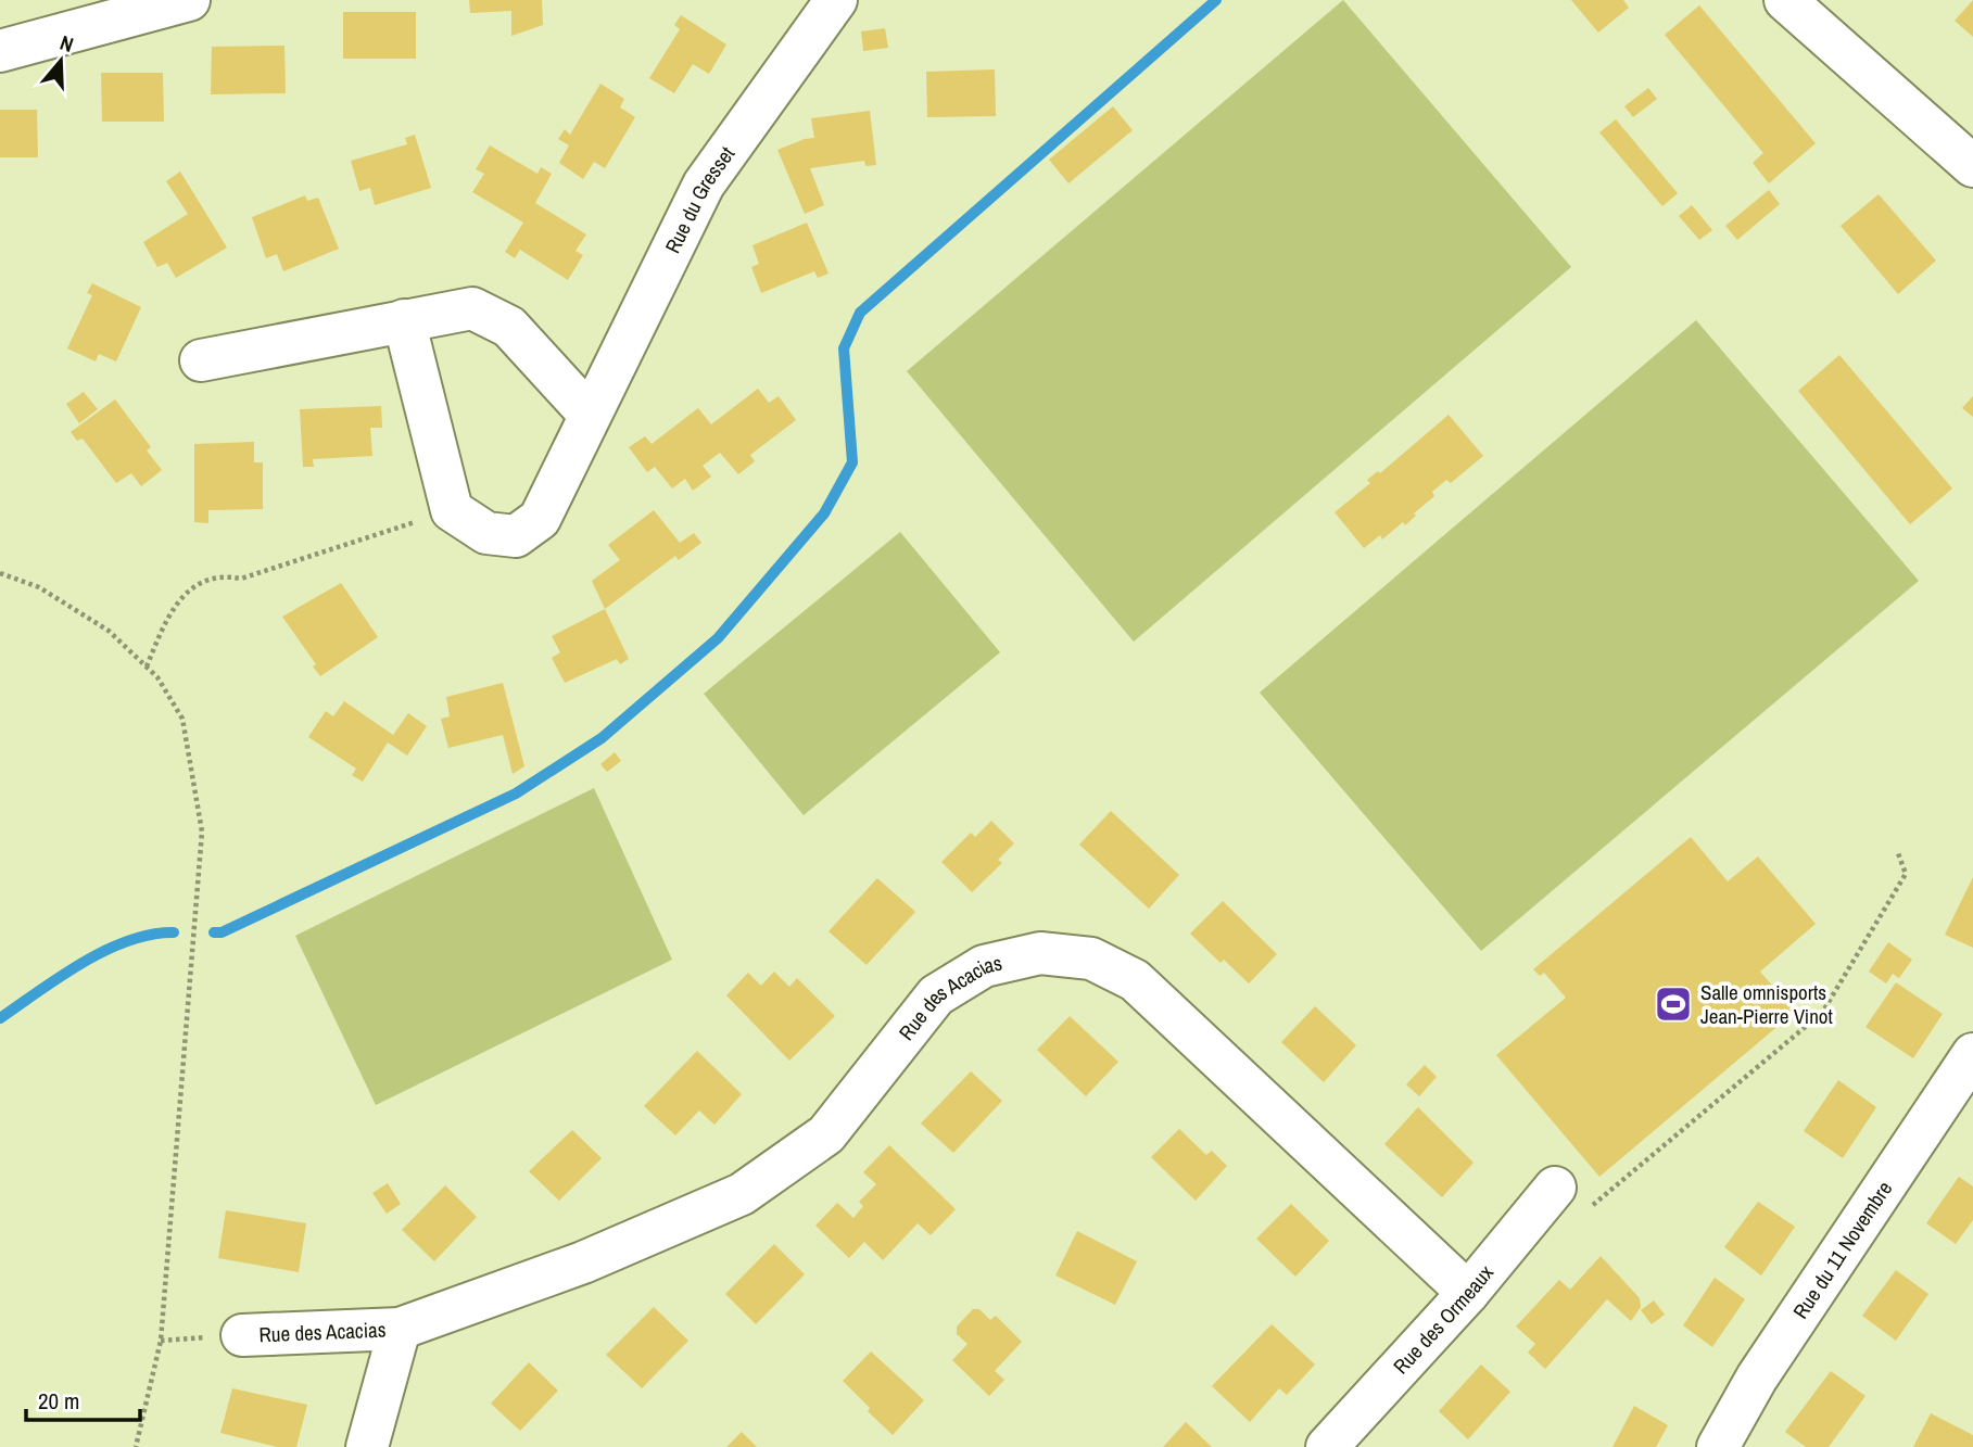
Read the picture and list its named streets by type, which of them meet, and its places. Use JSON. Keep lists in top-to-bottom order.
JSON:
{
  "streets": {
    "street": [
      "Rue du Gresset",
      "Rue des Acacias",
      "Rue du 11 Novembre",
      "Rue des Ormeaux"
    ]
  },
  "crossings": [
    ["Rue des Acacias", "Rue des Ormeaux"]
  ],
  "places": {
    "sports": ["Salle omnisports Jean-Pierre Vinot"]
  },
  "scale_bar": "20 m",
  "north": "top"
}
